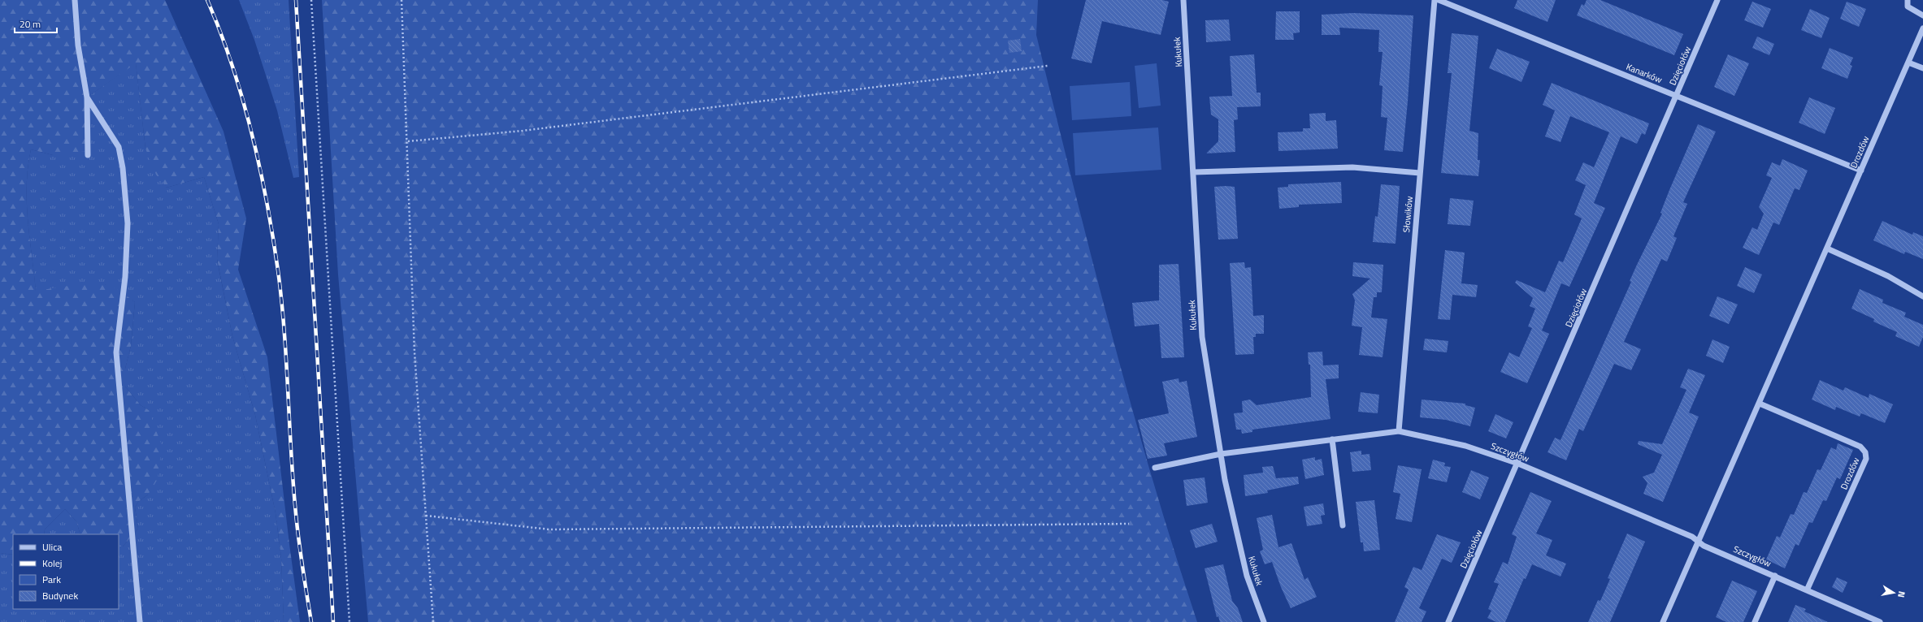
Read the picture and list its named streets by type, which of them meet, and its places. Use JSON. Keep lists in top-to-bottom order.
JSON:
{
  "streets": {
    "street": [
      "Kukułek",
      "Dzięciołów",
      "Kanarków",
      "Drozdów",
      "Słowików",
      "Szczygłów"
    ]
  },
  "crossings": [
    ["Kukułek", "Szczygłów"],
    ["Dzięciołów", "Kanarków"],
    ["Dzięciołów", "Szczygłów"],
    ["Kanarków", "Drozdów"],
    ["Drozdów", "Szczygłów"],
    ["Słowików", "Szczygłów"]
  ],
  "legend": [
    "Ulica",
    "Kolej",
    "Park",
    "Budynek"
  ],
  "scale_bar": "20 m",
  "north": "right"
}
